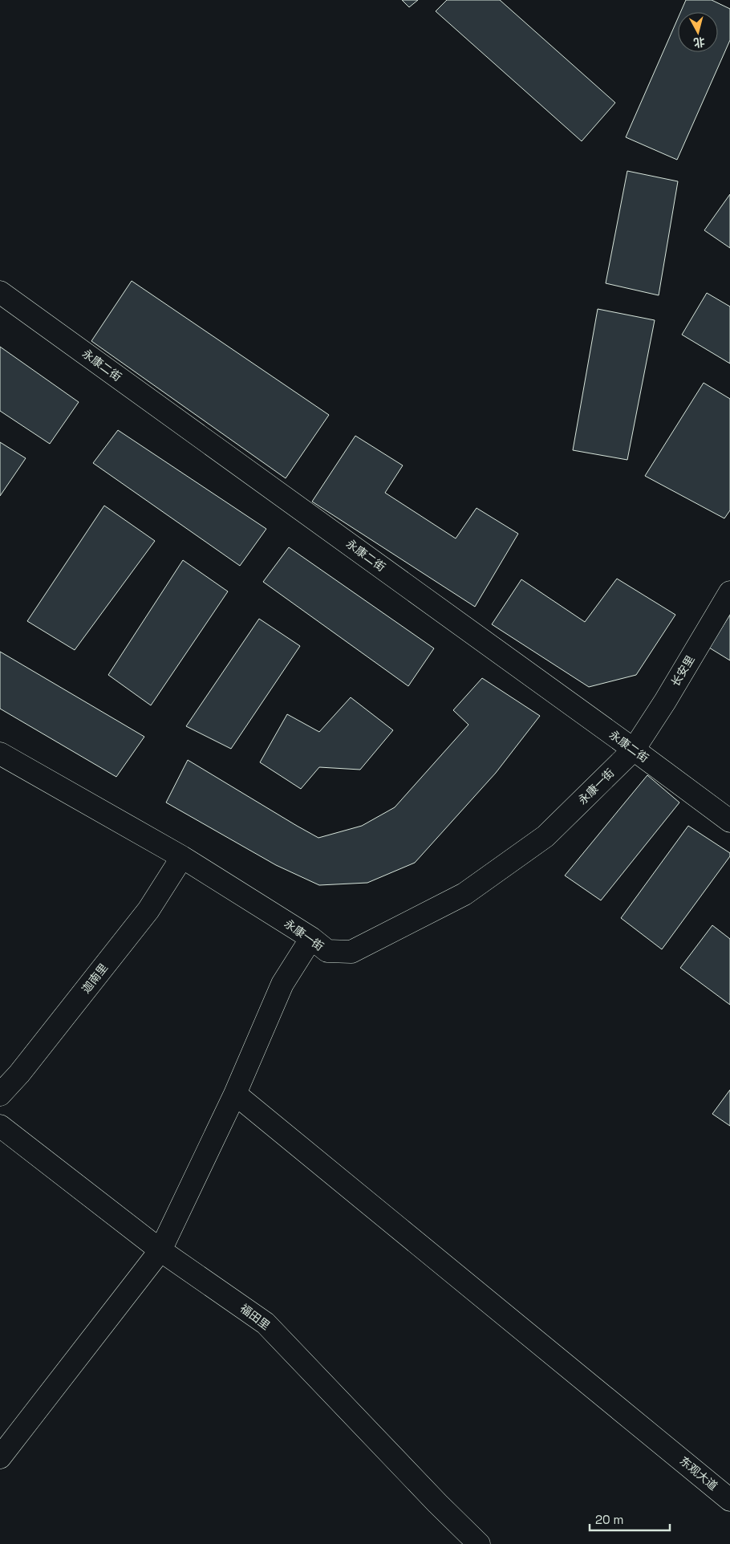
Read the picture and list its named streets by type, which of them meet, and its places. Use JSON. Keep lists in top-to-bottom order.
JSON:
{
  "streets": {
    "street": [
      "永康二街",
      "长安里",
      "永康一街",
      "迦南里",
      "福田里",
      "东观大道"
    ]
  },
  "crossings": [
    ["永康二街", "长安里"],
    ["永康二街", "永康一街"],
    ["长安里", "永康一街"],
    ["永康一街", "迦南里"]
  ],
  "scale_bar": "20 m",
  "north": "bottom"
}
